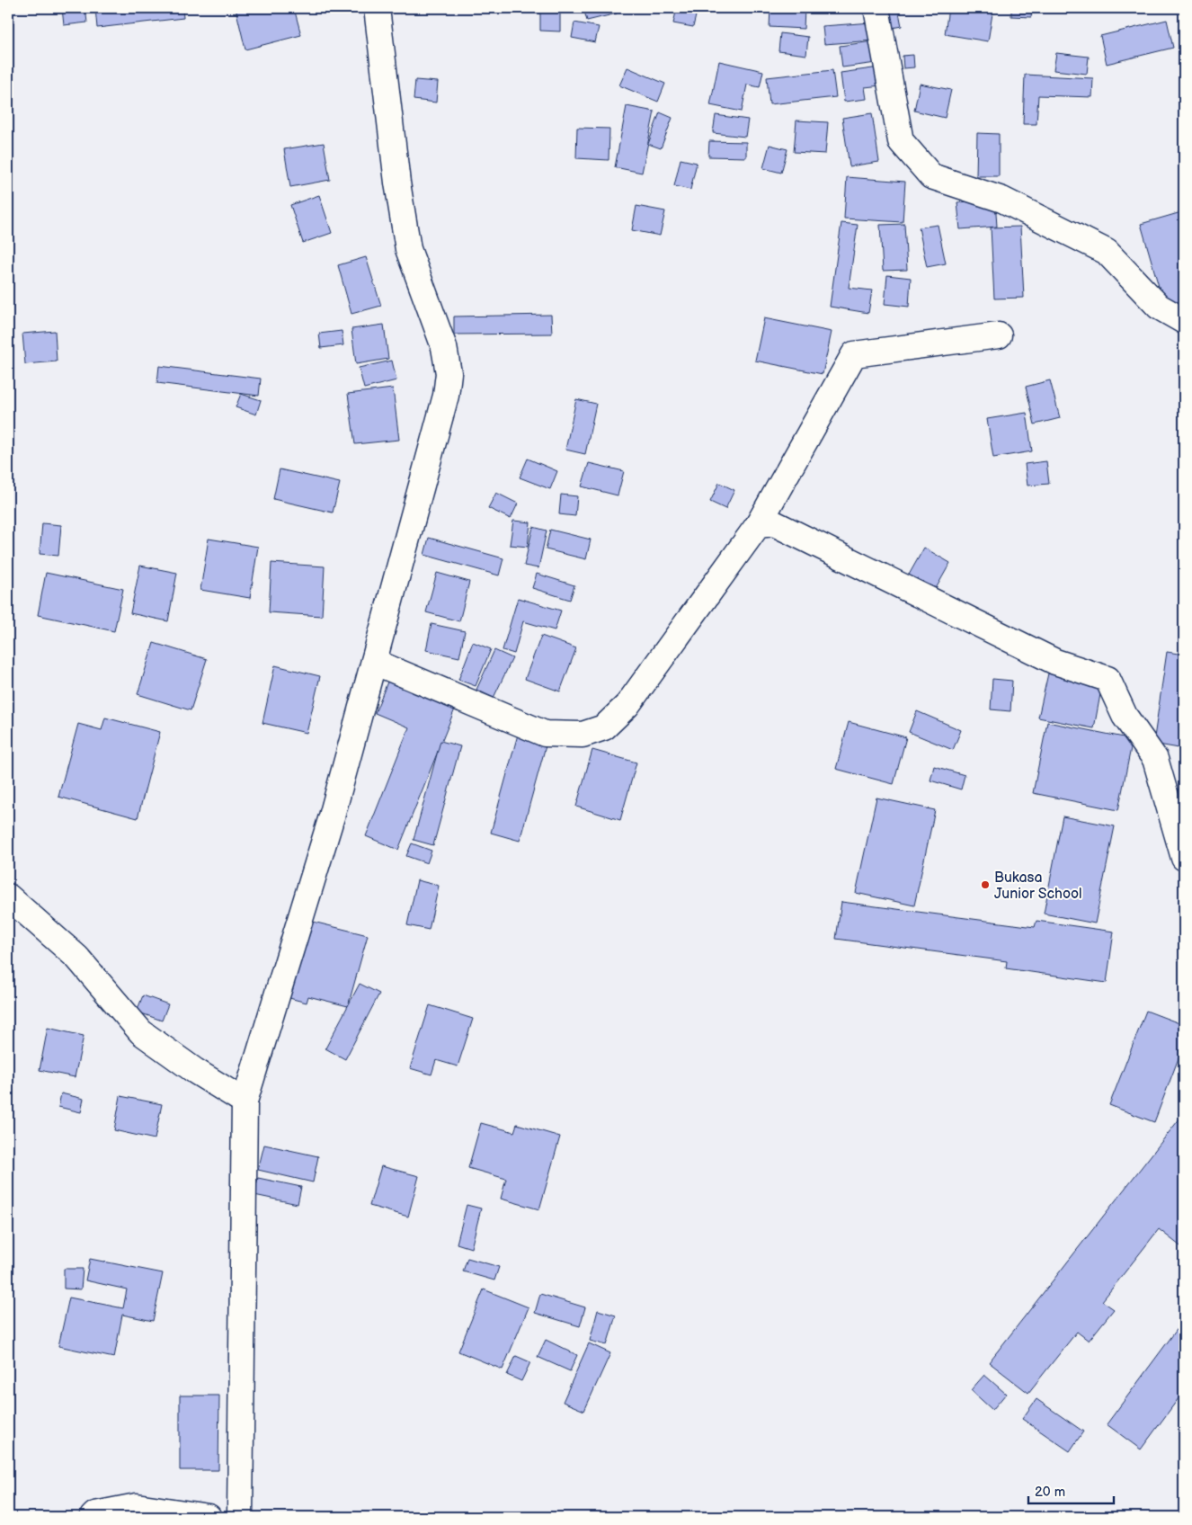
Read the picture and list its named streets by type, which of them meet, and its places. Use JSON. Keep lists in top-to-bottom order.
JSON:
{
  "places": ["Bukasa Junior School"],
  "scale_bar": "20 m"
}
